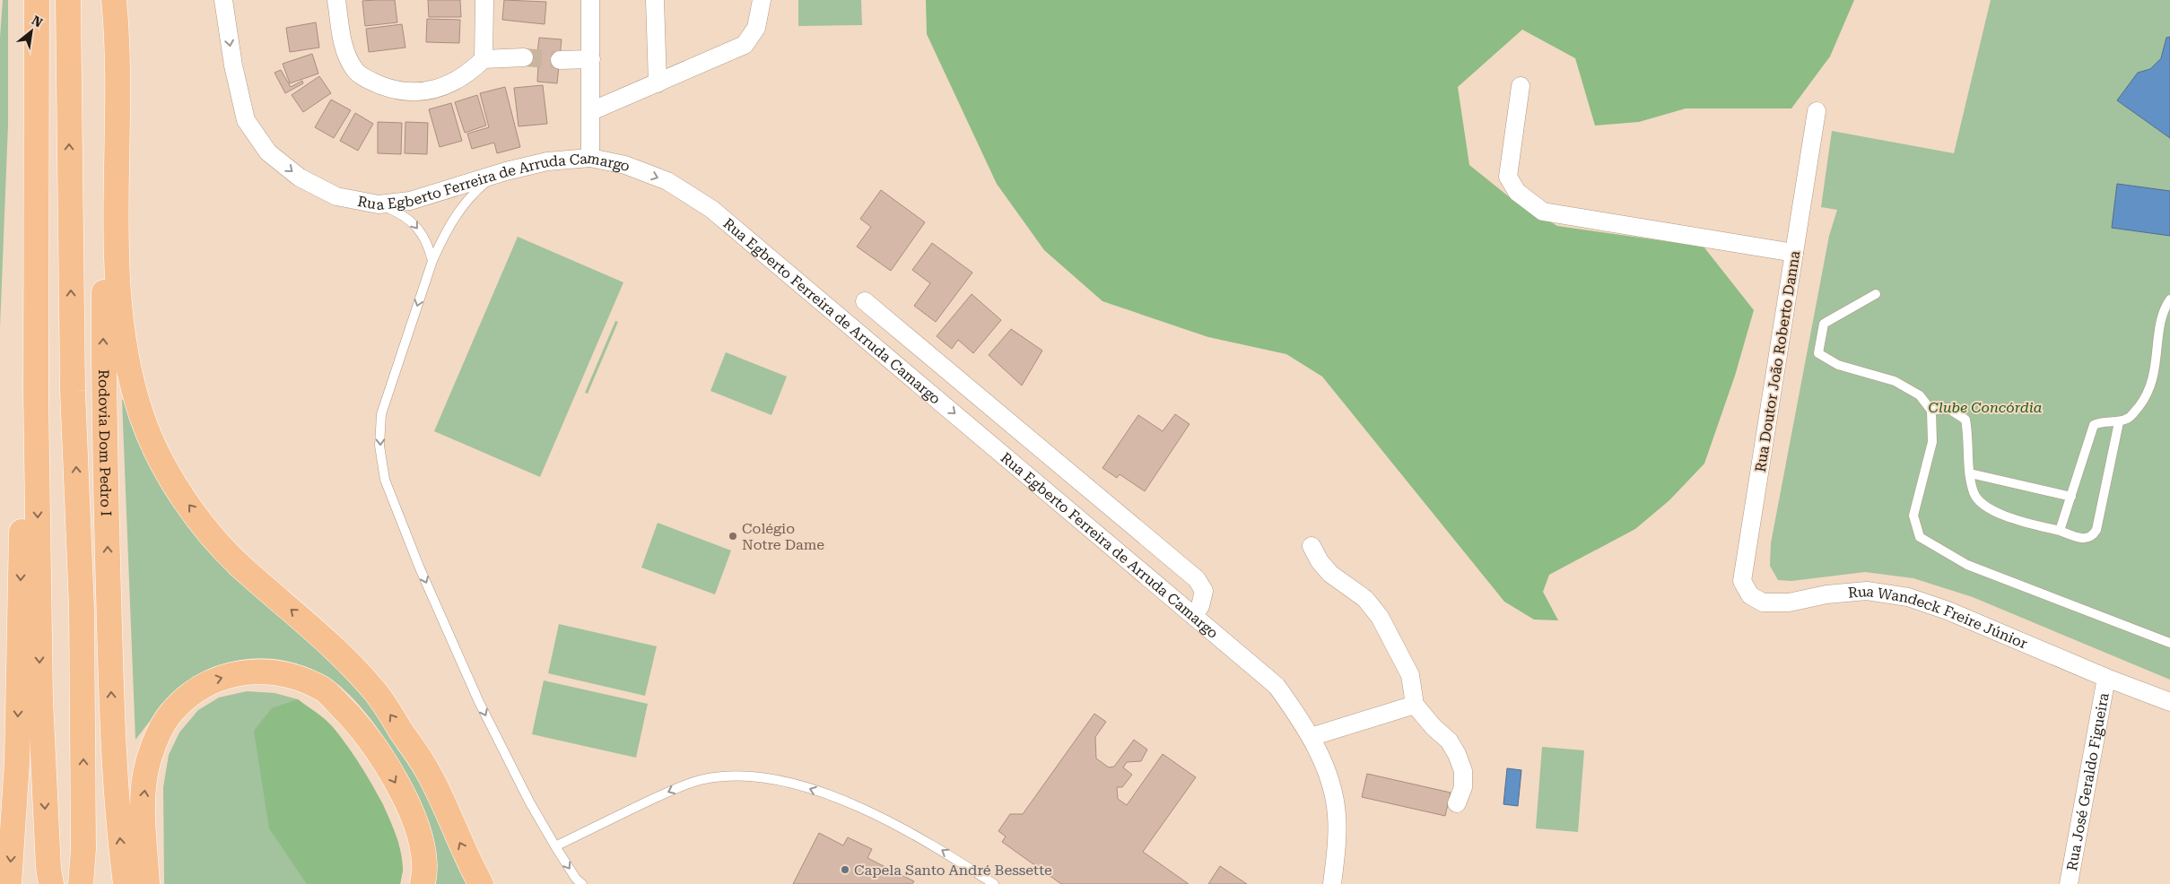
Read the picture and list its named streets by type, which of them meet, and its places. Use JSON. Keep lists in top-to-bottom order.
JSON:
{
  "streets": {
    "highway": ["Rodovia Dom Pedro I"],
    "street": [
      "Rua Egberto Ferreira de Arruda Camargo",
      "Rua Doutor João Roberto Danna",
      "Rua Wandeck Freire Júnior",
      "Rua José Geraldo Figueira"
    ]
  },
  "crossings": [
    ["Rua Doutor João Roberto Danna", "Rua Wandeck Freire Júnior"],
    ["Rua Wandeck Freire Júnior", "Rua José Geraldo Figueira"]
  ],
  "parks": ["Clube Concórdia"],
  "places": ["Colégio Notre Dame", "Capela Santo André Bessette"],
  "north": "top right"
}
